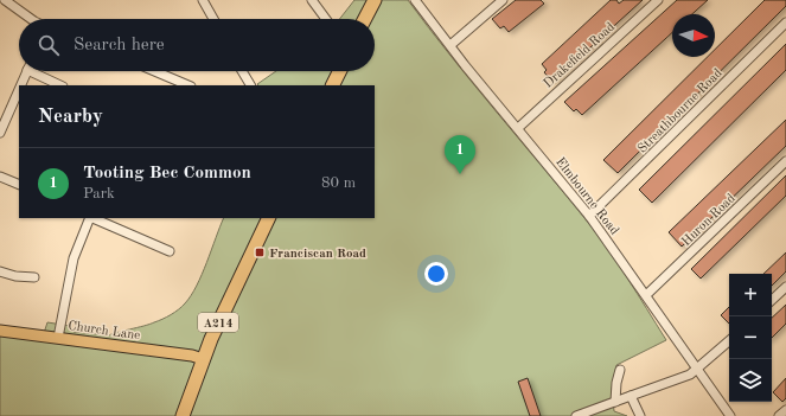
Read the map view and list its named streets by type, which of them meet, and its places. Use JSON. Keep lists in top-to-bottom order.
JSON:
{
  "streets": {
    "highway": ["A214"],
    "main road": ["Church Lane"],
    "street": [
      "Drakefield Road",
      "Streathbourne Road",
      "Elmbourne Road",
      "Huron Road"
    ]
  },
  "crossings": [
    ["Drakefield Road", "Elmbourne Road"],
    ["Streathbourne Road", "Elmbourne Road"],
    ["Elmbourne Road", "Huron Road"],
    ["A214", "Church Lane"]
  ],
  "places": {
    "transit": ["Franciscan Road"]
  },
  "north": "right",
  "page": {
    "search": "Search here",
    "heading": "Nearby",
    "pins": "1",
    "list": [
      {
        "mark": "1",
        "name": "Tooting Bec Common",
        "note": "Park",
        "value": "80 m"
      }
    ],
    "map_buttons": ["+", "−"]
  }
}
